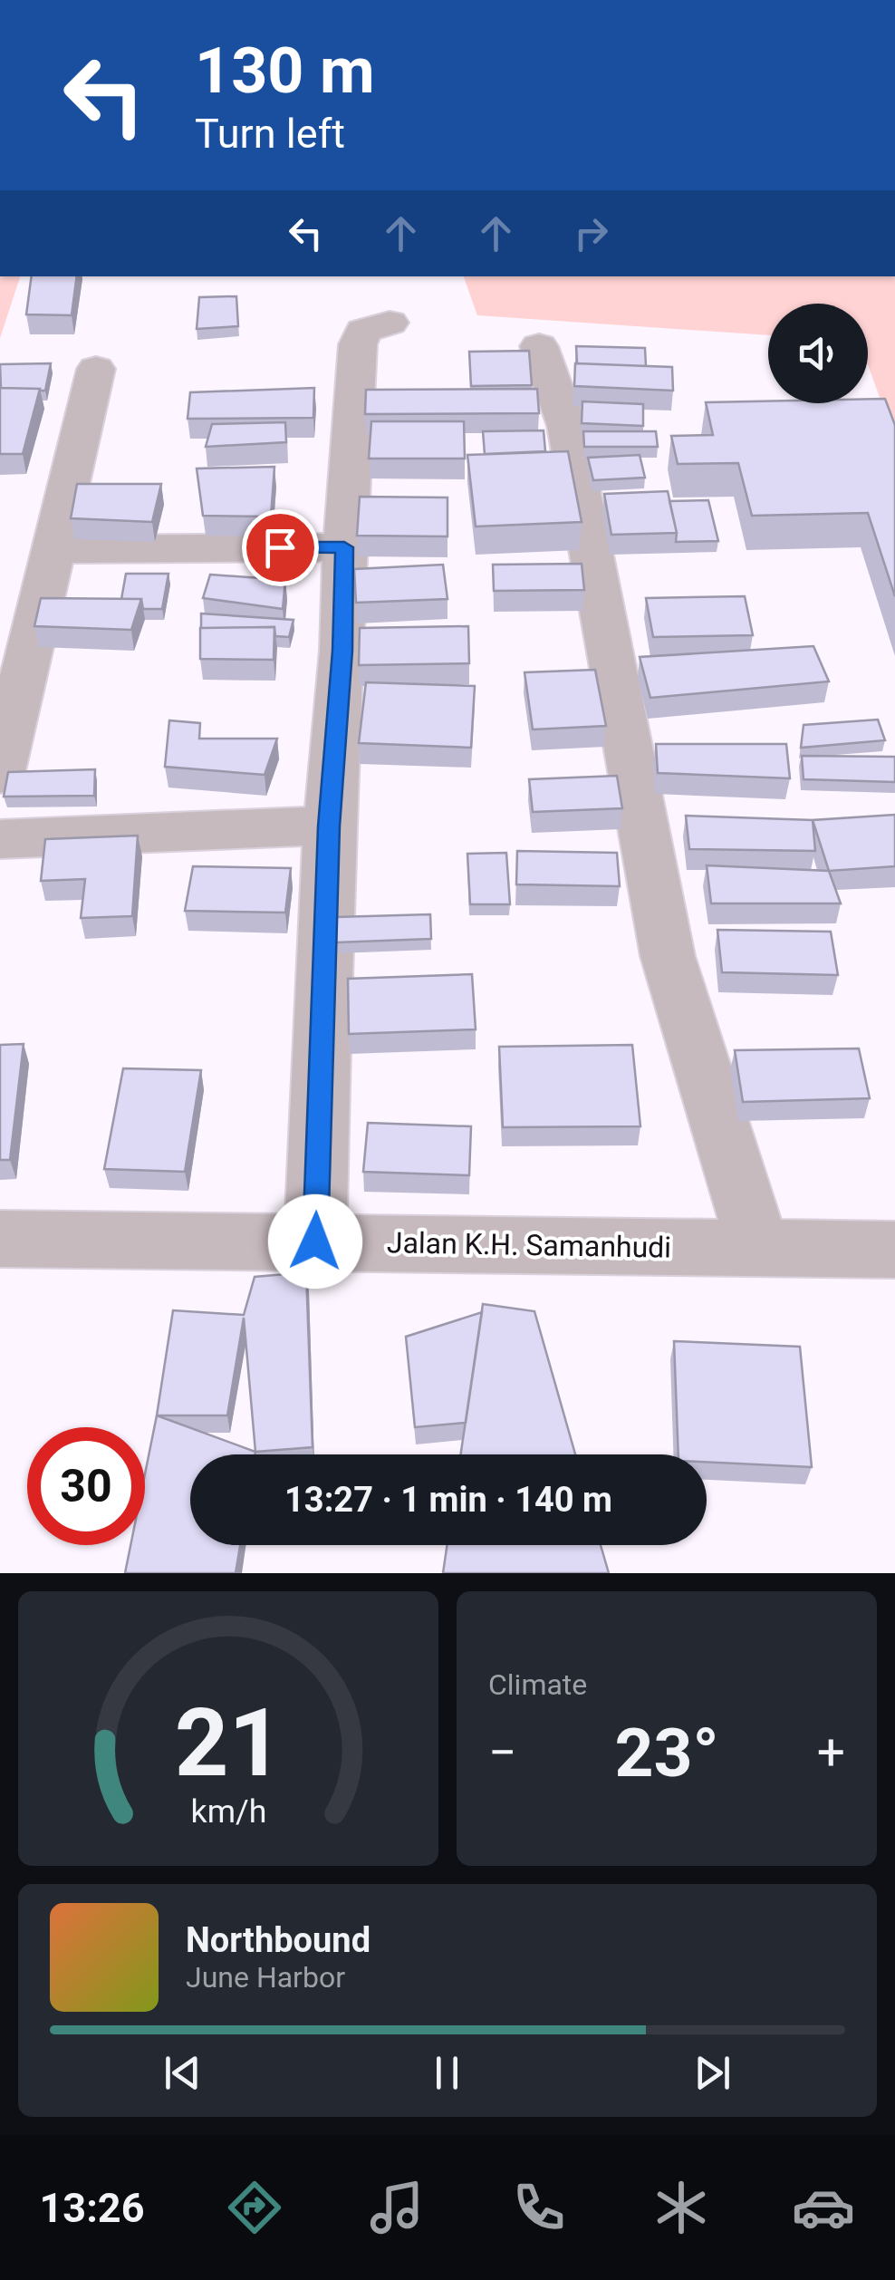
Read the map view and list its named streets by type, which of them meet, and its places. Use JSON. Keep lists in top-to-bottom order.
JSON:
{
  "streets": {
    "street": ["Jalan K.H. Samanhudi"]
  },
  "page": {
    "turn": ["130 m", "Turn left"],
    "limit": "30",
    "trip": "13:27 · 1 min · 140 m",
    "tile": "Climate",
    "heat": ["−", "23°", "+"],
    "song": ["Northbound", "June Harbor"],
    "tabs": "13:26",
    "gauge": ["21", "km/h"]
  }
}
